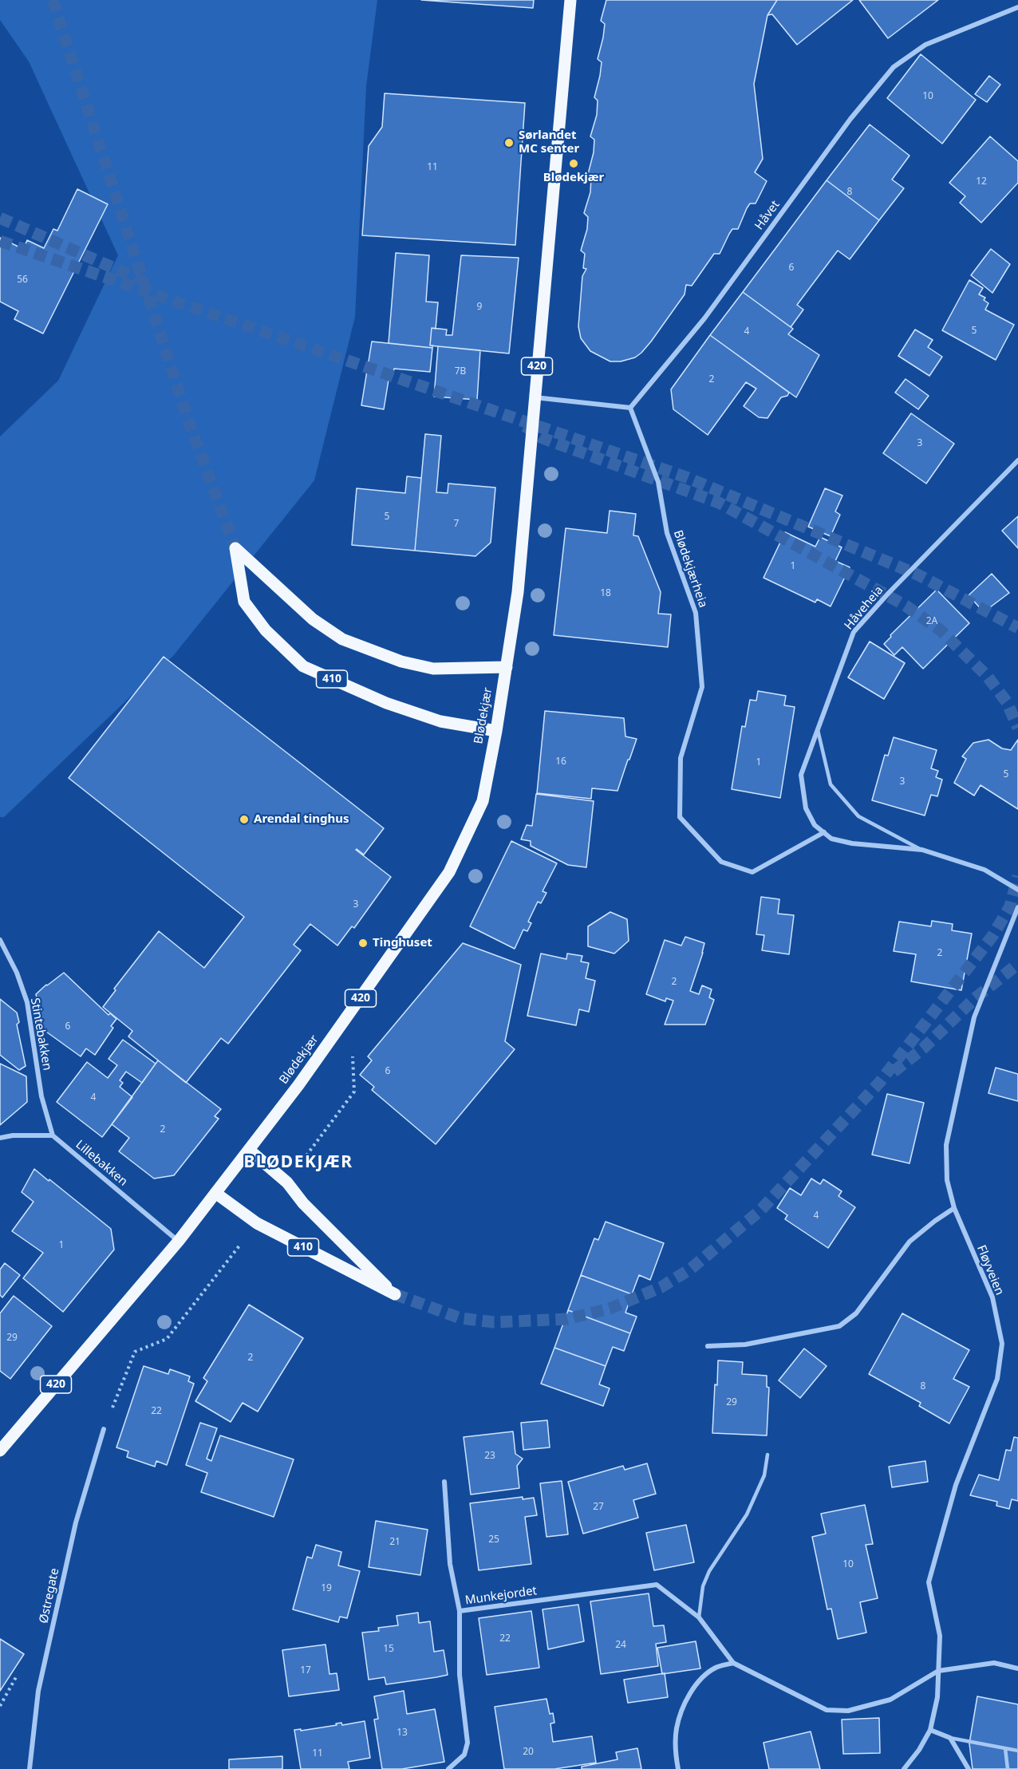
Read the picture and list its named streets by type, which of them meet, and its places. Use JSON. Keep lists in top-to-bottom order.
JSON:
{
  "streets": {
    "main road": ["420", "410", "Blødekjær"],
    "street": [
      "Håvet",
      "Blødekjærheia",
      "Håveheia",
      "Stintebakken",
      "Lillebakken",
      "Fløyveien",
      "Østregate",
      "Munkejordet"
    ]
  },
  "crossings": [
    ["Håvet", "Blødekjærheia"],
    ["Blødekjærheia", "Håveheia"],
    ["410", "Blødekjær"],
    ["Blødekjær", "Lillebakken"],
    ["Stintebakken", "Lillebakken"],
    ["Fløyveien", "Munkejordet"]
  ],
  "districts": ["BLØDEKJÆR"],
  "places": [
    "Sørlandet MC senter",
    "Blødekjær",
    "Arendal tinghus",
    "Tinghuset"
  ],
  "house_numbers": [
    "10",
    "11",
    "12",
    "8",
    "6",
    "56",
    "9",
    "5",
    "4",
    "7B",
    "2",
    "3",
    "5",
    "7",
    "1",
    "18",
    "2A",
    "16",
    "1",
    "5",
    "3",
    "3",
    "2",
    "2",
    "6",
    "6",
    "4",
    "2",
    "4",
    "1",
    "29",
    "2",
    "8",
    "29",
    "22",
    "23",
    "27",
    "25",
    "21",
    "10",
    "19",
    "22",
    "24",
    "15",
    "17",
    "13",
    "20",
    "11"
  ]
}
